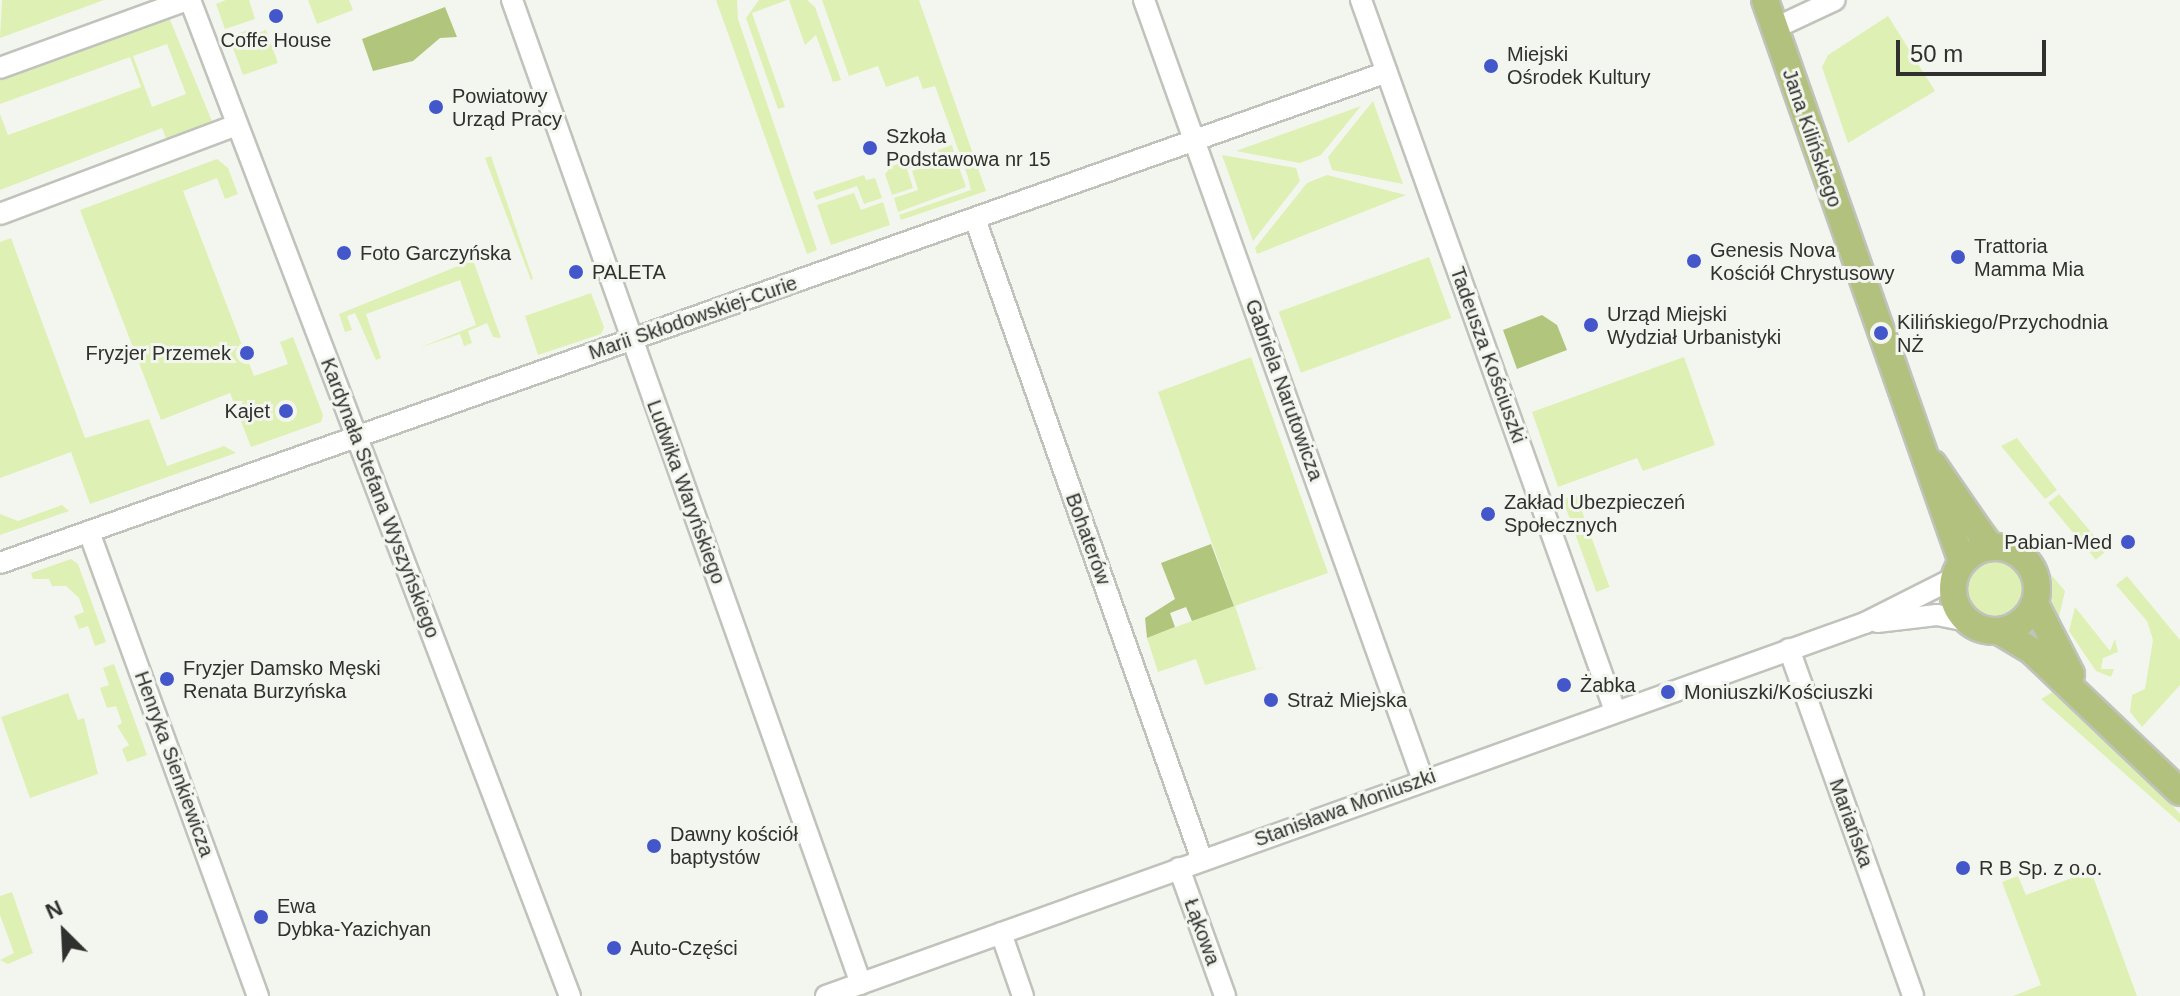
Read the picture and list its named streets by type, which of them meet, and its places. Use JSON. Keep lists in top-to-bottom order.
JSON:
{
  "streets": {
    "main road": ["Jana Kilińskiego"],
    "street": [
      "Marii Skłodowskiej-Curie",
      "Tadeusza Kościuszki",
      "Gabriela Narutowicza",
      "Ludwika Waryńskiego",
      "Kardynała Stefana Wyszyńskiego",
      "Bohaterów",
      "Henryka Sienkiewicza",
      "Stanisława Moniuszki",
      "Mariańska",
      "Łąkowa"
    ]
  },
  "crossings": [
    ["Jana Kilińskiego", "Stanisława Moniuszki"],
    ["Marii Skłodowskiej-Curie", "Tadeusza Kościuszki"],
    ["Marii Skłodowskiej-Curie", "Gabriela Narutowicza"],
    ["Marii Skłodowskiej-Curie", "Ludwika Waryńskiego"],
    ["Marii Skłodowskiej-Curie", "Kardynała Stefana Wyszyńskiego"],
    ["Marii Skłodowskiej-Curie", "Bohaterów"],
    ["Marii Skłodowskiej-Curie", "Henryka Sienkiewicza"],
    ["Tadeusza Kościuszki", "Stanisława Moniuszki"],
    ["Gabriela Narutowicza", "Stanisława Moniuszki"],
    ["Ludwika Waryńskiego", "Stanisława Moniuszki"],
    ["Bohaterów", "Stanisława Moniuszki"],
    ["Stanisława Moniuszki", "Mariańska"],
    ["Stanisława Moniuszki", "Łąkowa"]
  ],
  "places": [
    "Coffe House",
    "Miejski Ośrodek Kultury",
    "Powiatowy Urząd Pracy",
    "Szkoła Podstawowa nr 15",
    "Foto Garczyńska",
    "Trattoria Mamma Mia",
    "Genesis Nova Kościół Chrystusowy",
    "PALETA",
    "Urząd Miejski Wydział Urbanistyki",
    "Kilińskiego/Przychodnia NŻ",
    "Fryzjer Przemek",
    "Kajet",
    "Zakład Ubezpieczeń Społecznych",
    "Pabian-Med",
    "Fryzjer Damsko Męski Renata Burzyńska",
    "Żabka",
    "Moniuszki/Kościuszki",
    "Straż Miejska",
    "Dawny kościół baptystów",
    "R B Sp. z o.o.",
    "Ewa Dybka-Yazichyan",
    "Auto-Części"
  ],
  "scale_bar": "50 m",
  "north": "top left"
}
